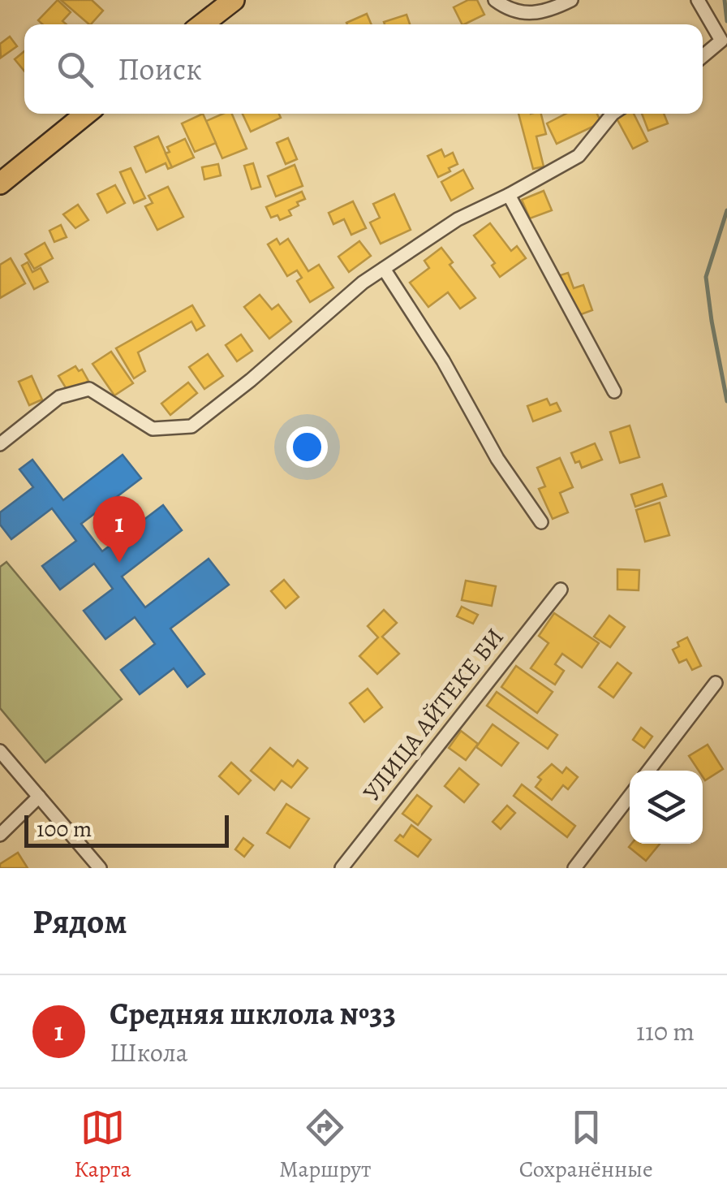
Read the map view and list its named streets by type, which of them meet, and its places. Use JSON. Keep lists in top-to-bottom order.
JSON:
{
  "streets": {
    "street": ["УЛИЦА АЙТЕКЕ БИ"]
  },
  "scale_bar": "100 m",
  "page": {
    "search": "Поиск",
    "pins": "1",
    "scale": "100 m",
    "heading": "Рядом",
    "list": [
      {
        "mark": "1",
        "name": "Средняя шклола №33",
        "note": "Школа",
        "value": "110 m"
      }
    ],
    "nav": ["Карта", "Маршрут", "Сохранённые"]
  }
}
